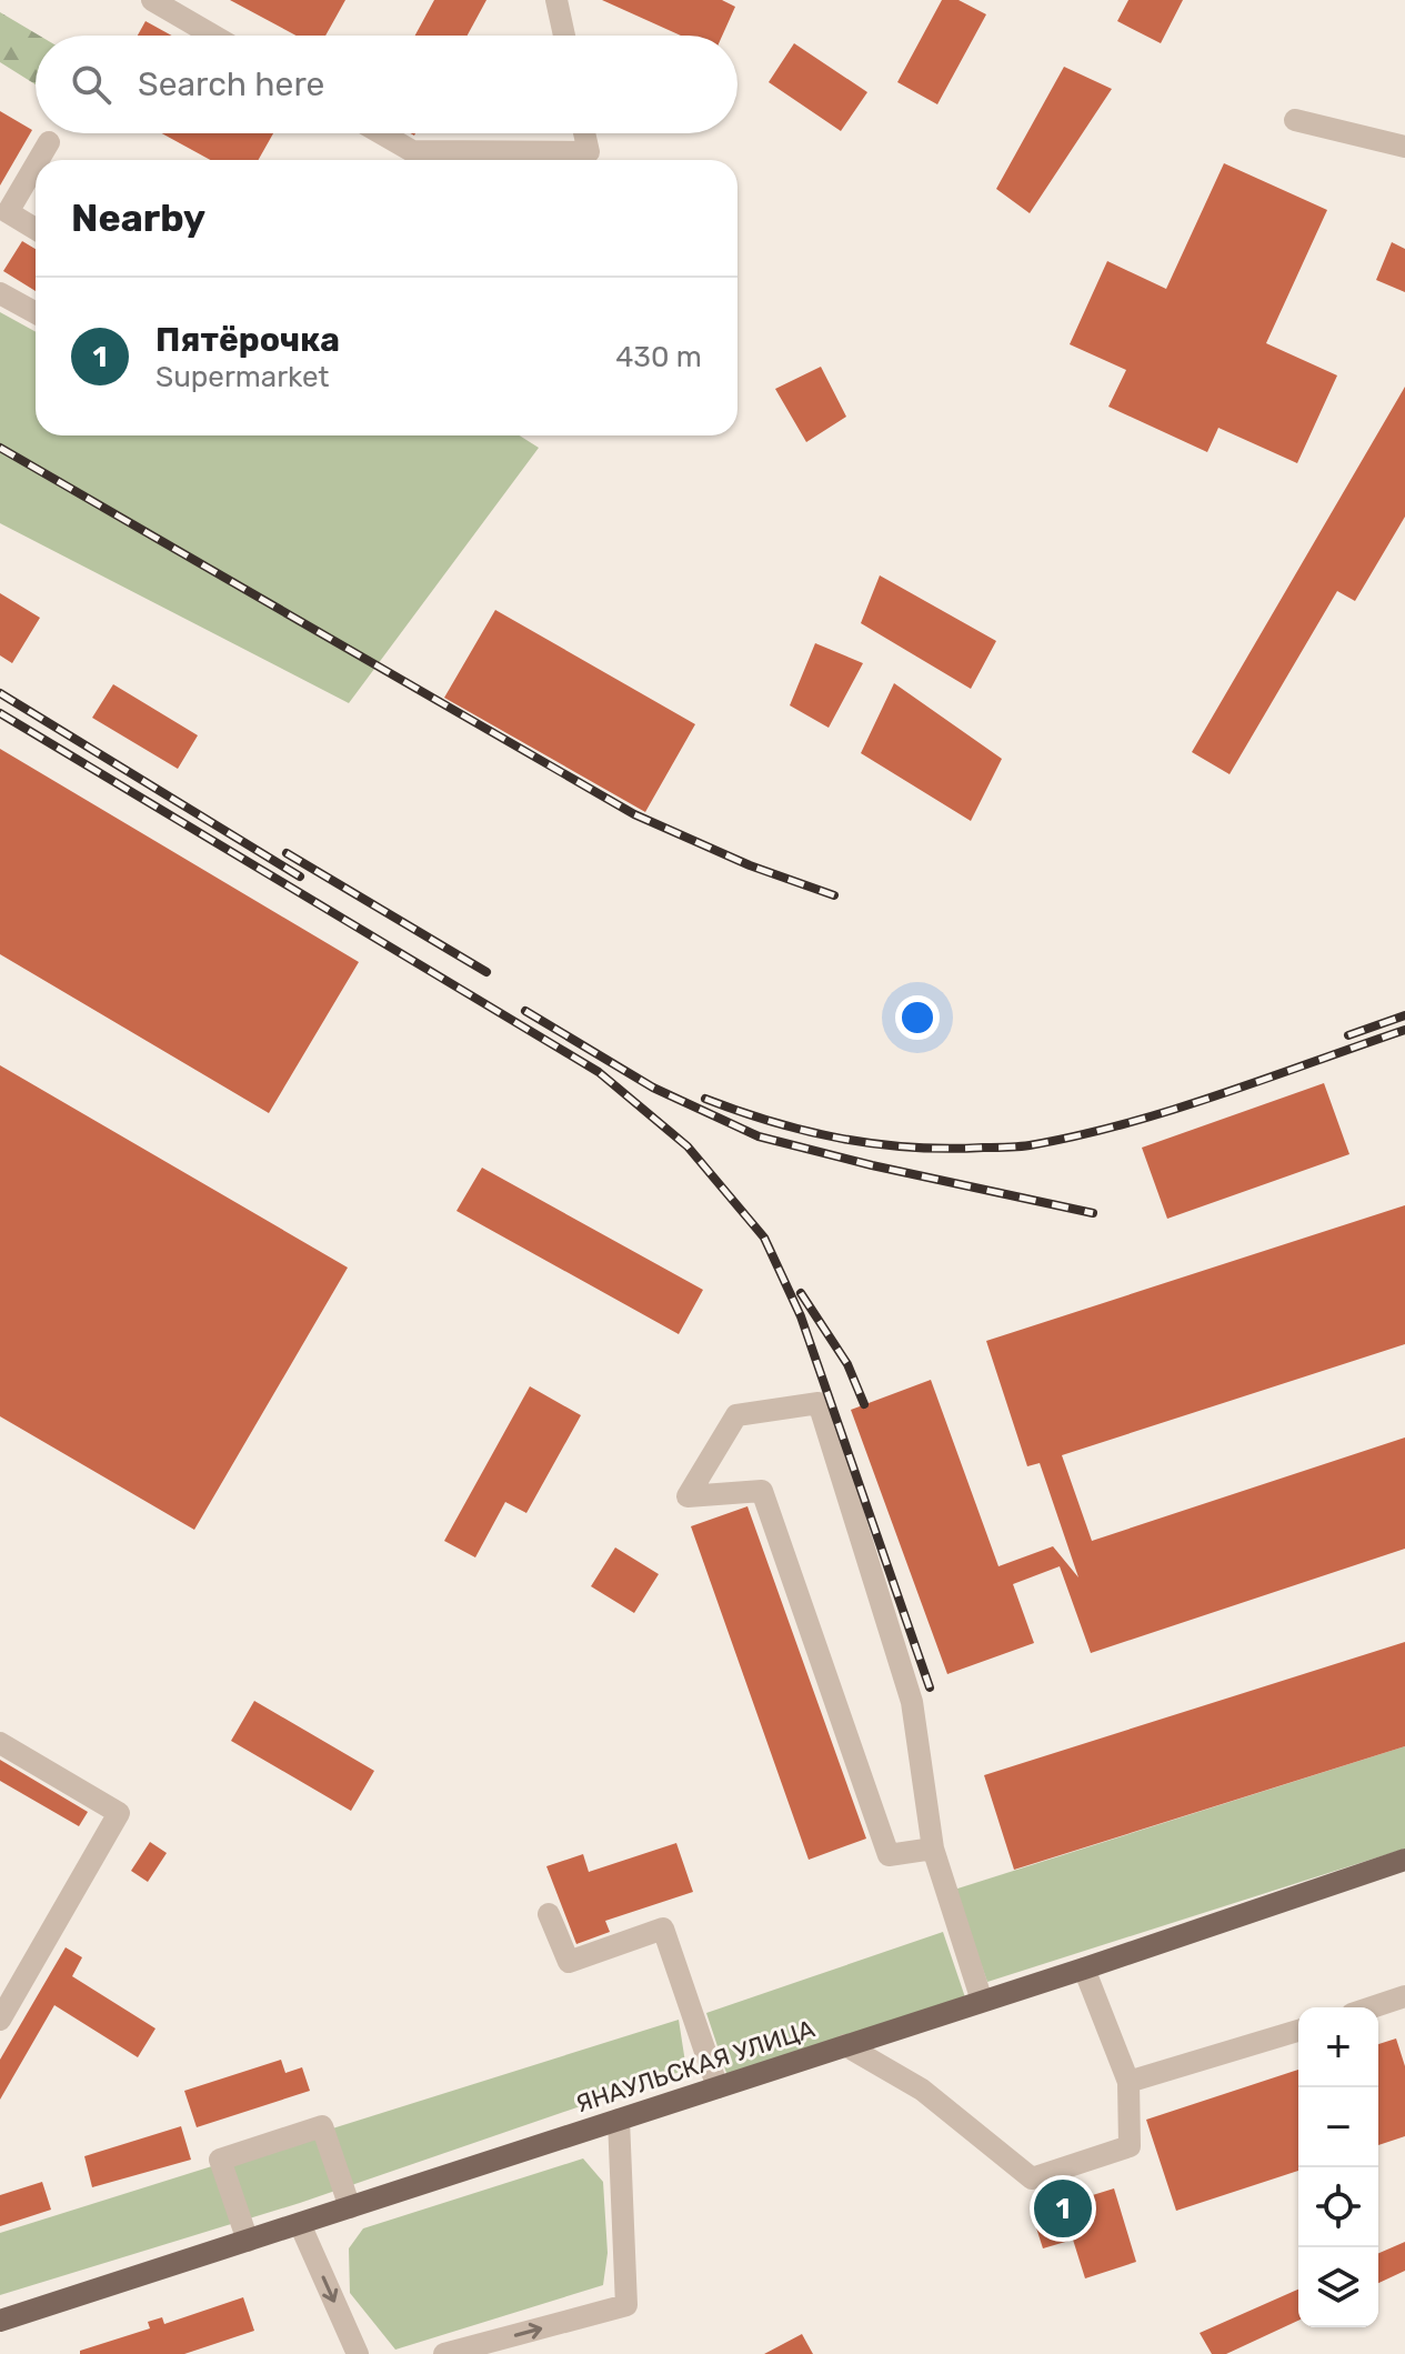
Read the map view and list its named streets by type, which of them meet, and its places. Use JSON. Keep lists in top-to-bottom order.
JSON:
{
  "streets": {
    "main road": ["ЯНАУЛЬСКАЯ УЛИЦА"]
  },
  "page": {
    "search": "Search here",
    "heading": "Nearby",
    "list": [
      {
        "mark": "1",
        "name": "Пятёрочка",
        "note": "Supermarket",
        "value": "430 m"
      }
    ],
    "map_buttons": ["+", "−"],
    "pins": "1"
  }
}
